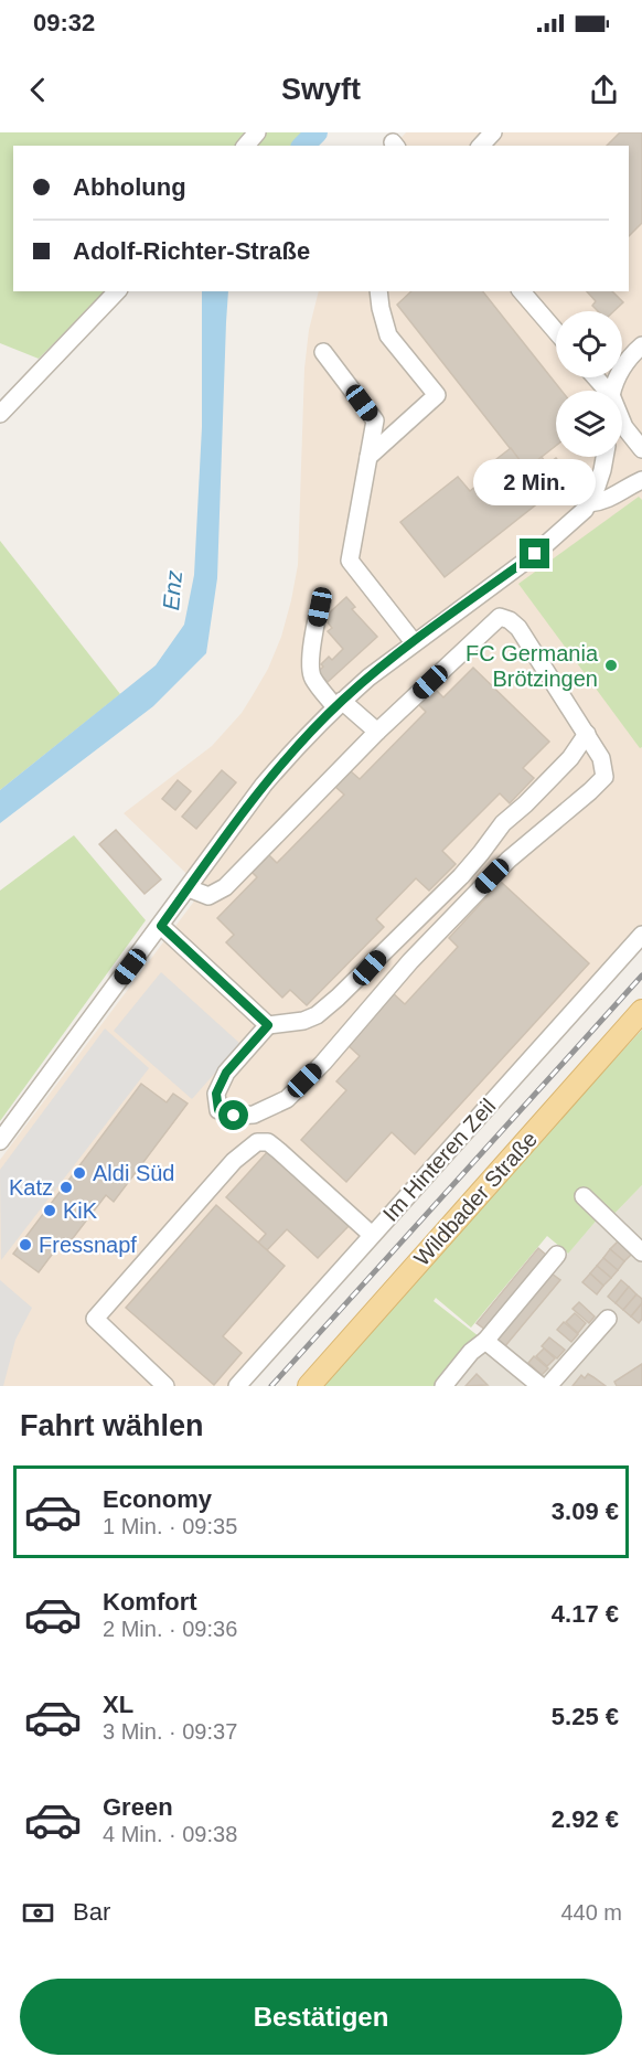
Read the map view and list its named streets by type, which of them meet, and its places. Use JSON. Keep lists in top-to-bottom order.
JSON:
{
  "streets": {
    "main road": ["Wildbader Straße"],
    "street": ["Im Hinteren Zeil"]
  },
  "water": ["Enz"],
  "places": [
    "FC Germania Brötzingen",
    "Aldi Süd",
    "Katz",
    "KiK",
    "Fressnapf"
  ],
  "page": {
    "status": "09:32",
    "header": "Swyft",
    "banner": ["Abholung", "Adolf-Richter-Straße"],
    "bubble": "2 Min.",
    "heading": "Fahrt wählen",
    "list": [
      {
        "name": "Economy",
        "note": "1 Min. · 09:35",
        "value": "3.09 €"
      },
      {
        "name": "Komfort",
        "note": "2 Min. · 09:36",
        "value": "4.17 €"
      },
      {
        "name": "XL",
        "note": "3 Min. · 09:37",
        "value": "5.25 €"
      },
      {
        "name": "Green",
        "note": "4 Min. · 09:38",
        "value": "2.92 €"
      }
    ],
    "pay": ["Bar", "440 m"],
    "buttons": "Bestätigen"
  }
}
